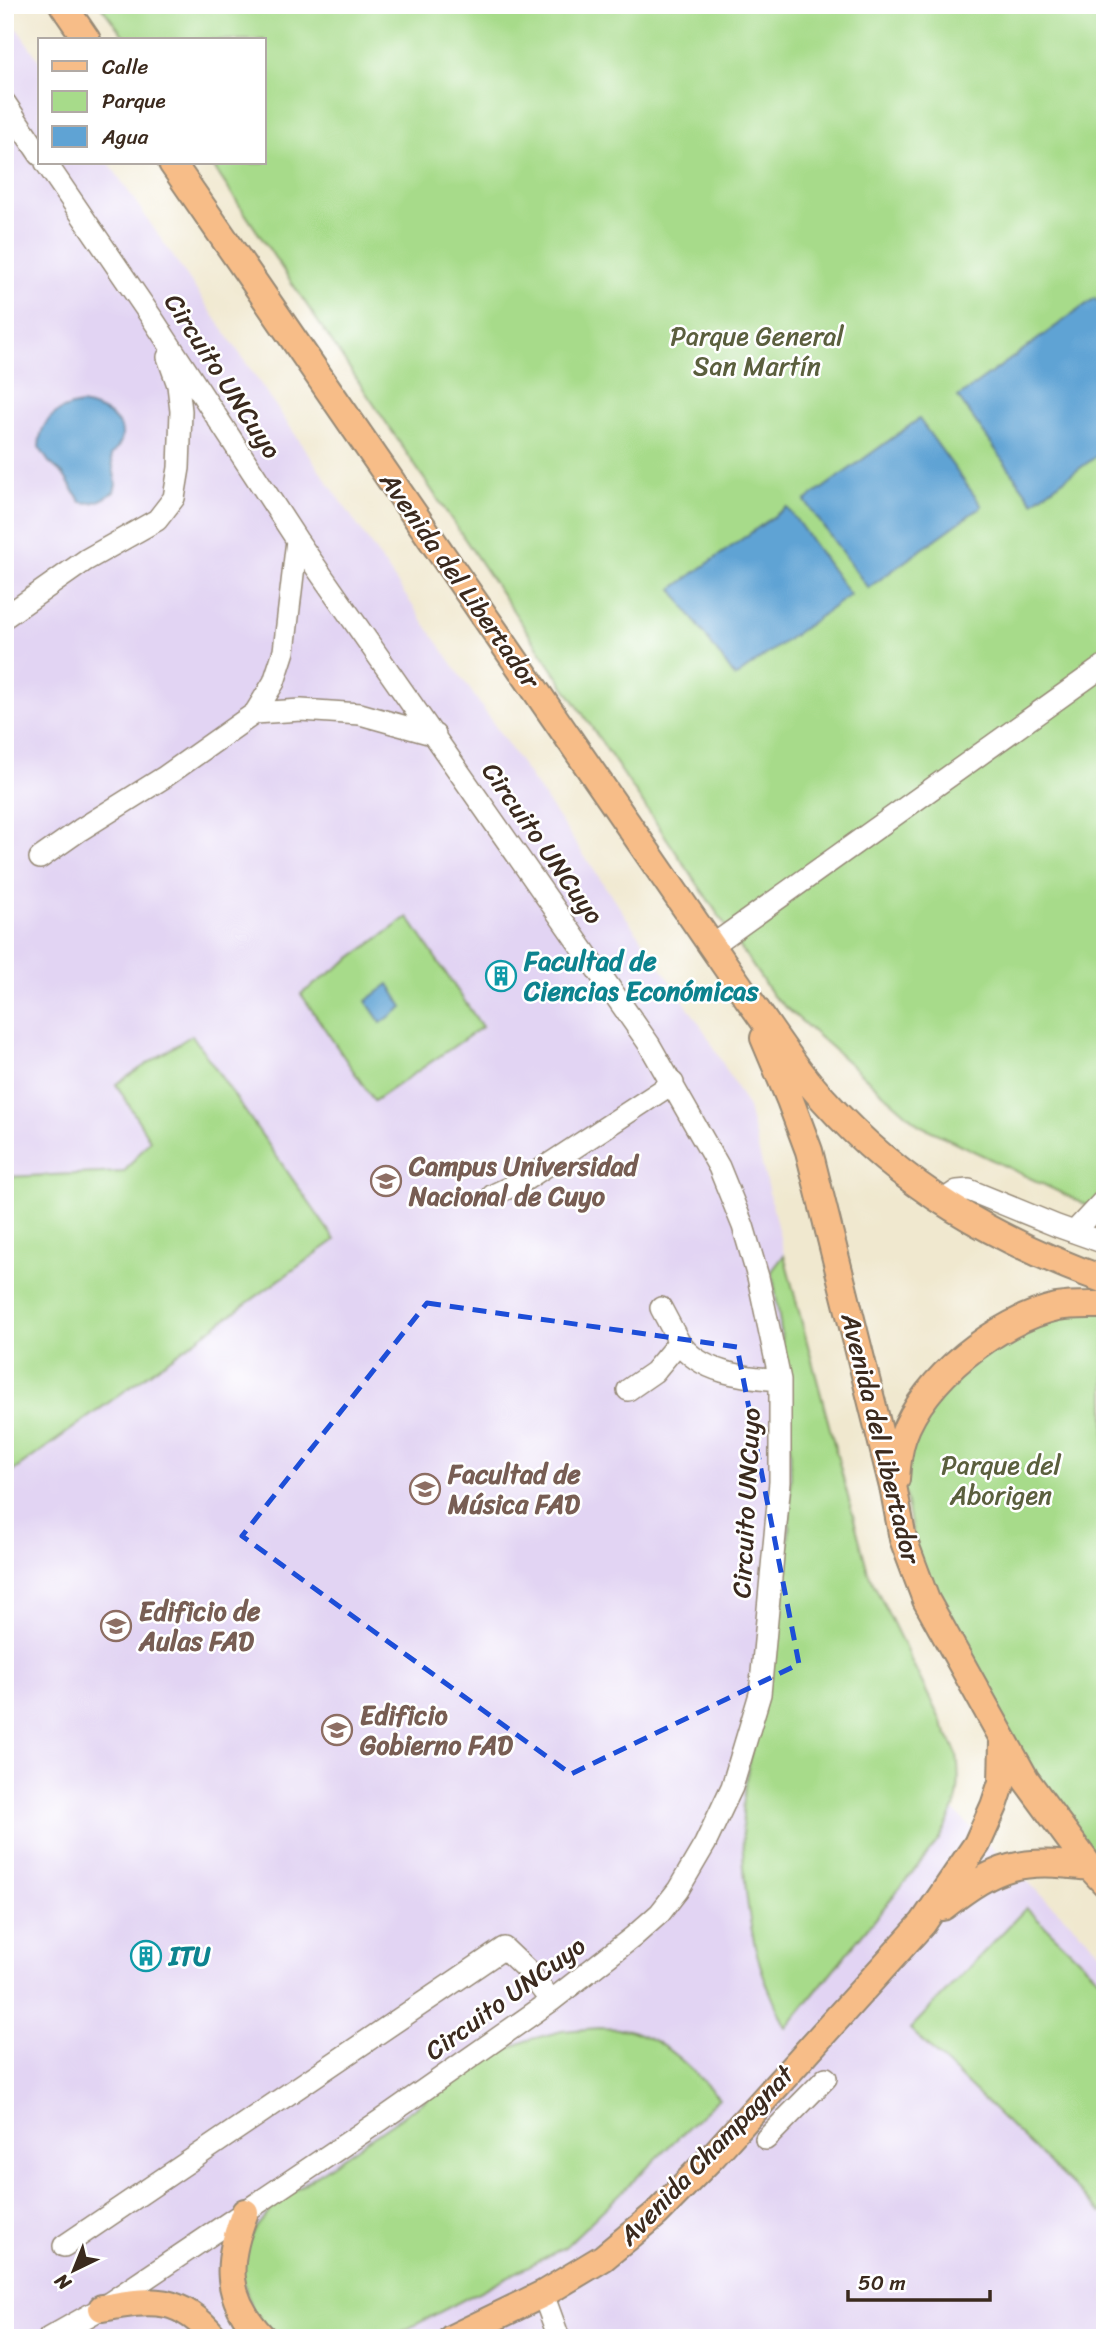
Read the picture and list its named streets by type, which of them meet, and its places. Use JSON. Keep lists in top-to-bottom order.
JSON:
{
  "streets": {
    "main road": ["Avenida del Libertador", "Avenida Champagnat"],
    "street": ["Circuito UNCuyo"]
  },
  "crossings": [
    ["Avenida del Libertador", "Avenida Champagnat"]
  ],
  "parks": ["Parque General San Martín", "Parque del Aborigen"],
  "places": {
    "building": ["Facultad de Ciencias Económicas", "ITU"],
    "school or university": [
      "Campus Universidad Nacional de Cuyo",
      "Facultad de Música FAD",
      "Edificio de Aulas FAD",
      "Edificio Gobierno FAD"
    ]
  },
  "legend": ["Calle", "Parque", "Agua"],
  "scale_bar": "50 m",
  "north": "bottom left"
}
